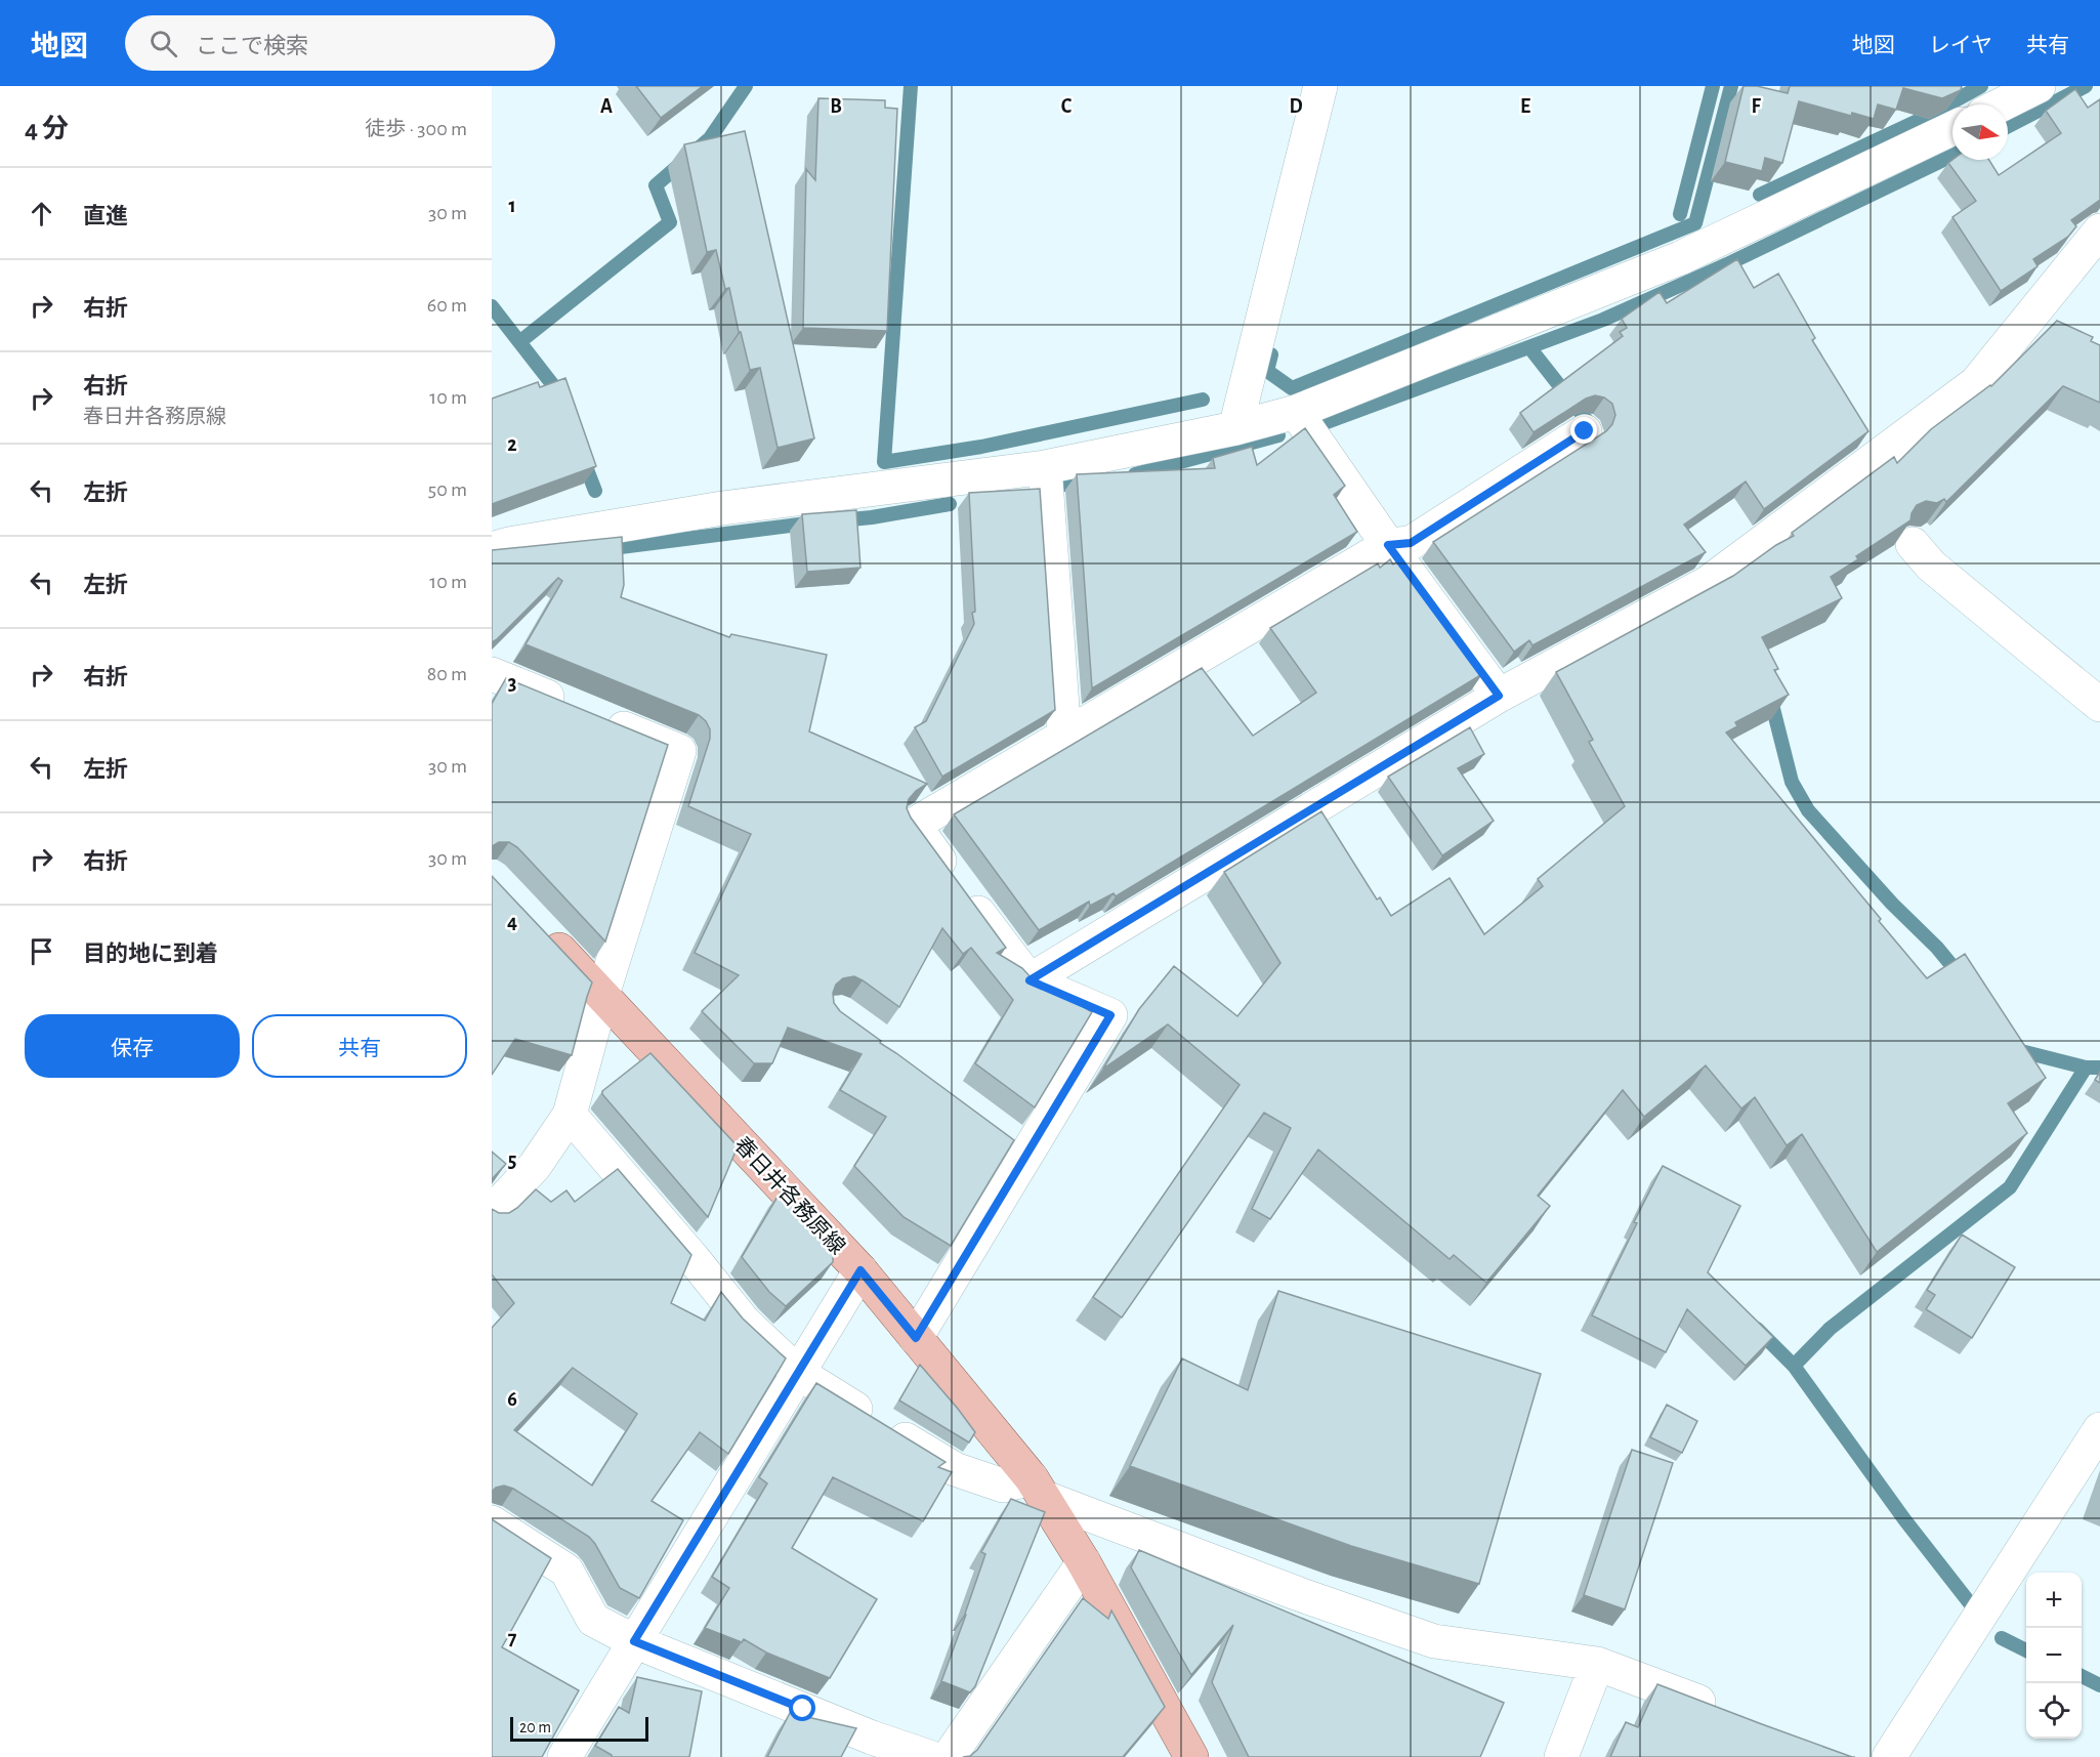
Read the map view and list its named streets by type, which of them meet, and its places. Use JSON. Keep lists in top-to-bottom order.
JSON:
{
  "streets": {
    "main road": ["春日井各務原線"]
  },
  "scale_bar": "20 m",
  "north": "right",
  "page": {
    "header": "地図",
    "search": "ここで検索",
    "nav": ["地図", "レイヤ", "共有"],
    "heading": ["4 分", "徒歩 · 300 m"],
    "list": [
      ["直進", "30 m"],
      ["右折", "60 m"],
      ["右折", "春日井各務原線", "10 m"],
      ["左折", "50 m"],
      ["左折", "10 m"],
      ["右折", "80 m"],
      ["左折", "30 m"],
      ["右折", "30 m"],
      "目的地に到着"
    ],
    "buttons": ["保存", "共有"],
    "map_buttons": ["+", "−"],
    "scale": "20 m"
  },
  "grid": {
    "columns": [
      "A",
      "B",
      "C",
      "D",
      "E",
      "F"
    ],
    "rows": [
      "1",
      "2",
      "3",
      "4",
      "5",
      "6",
      "7"
    ]
  }
}
